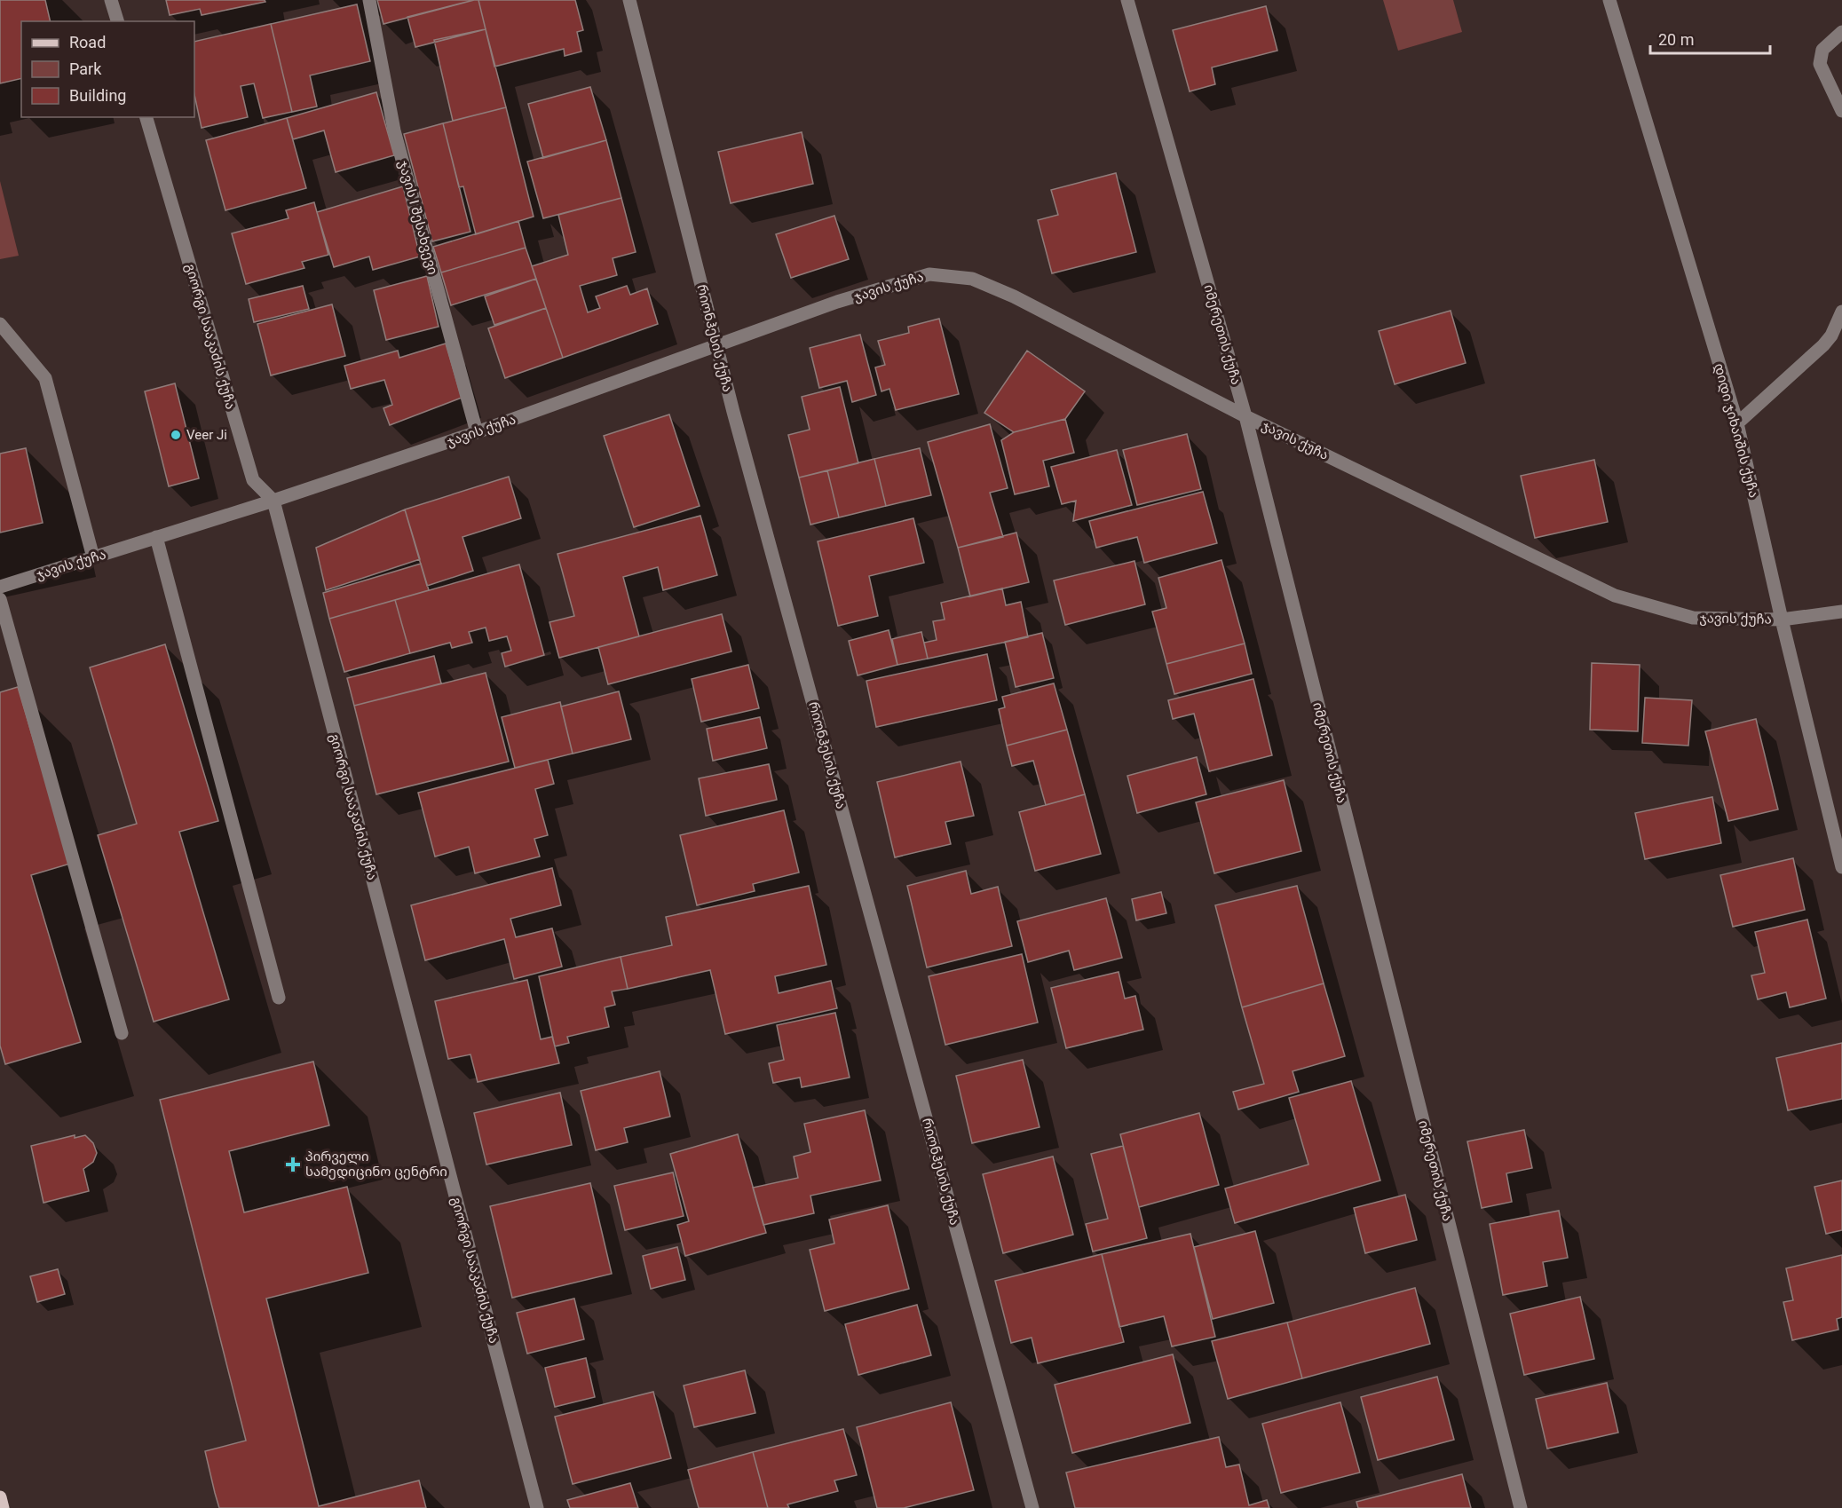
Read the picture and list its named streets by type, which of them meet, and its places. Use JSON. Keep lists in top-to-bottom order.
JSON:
{
  "streets": {
    "street": [
      "ჯავის I შესახვევი",
      "ჯავის ქუჩა",
      "იმერეთის ქუჩა",
      "გიორგი სააკაძის ქუჩა",
      "რიონჰესის ქუჩა",
      "დიდი ჯიხაიშის ქუჩა"
    ]
  },
  "crossings": [
    ["ჯავის I შესახვევი", "ჯავის ქუჩა"],
    ["ჯავის ქუჩა", "იმერეთის ქუჩა"],
    ["ჯავის ქუჩა", "გიორგი სააკაძის ქუჩა"],
    ["ჯავის ქუჩა", "რიონჰესის ქუჩა"],
    ["ჯავის ქუჩა", "დიდი ჯიხაიშის ქუჩა"]
  ],
  "places": {
    "other": ["Veer Ji"],
    "health": ["პირველი სამედიცინო ცენტრი"]
  },
  "legend": ["Road", "Park", "Building"],
  "scale_bar": "20 m"
}
